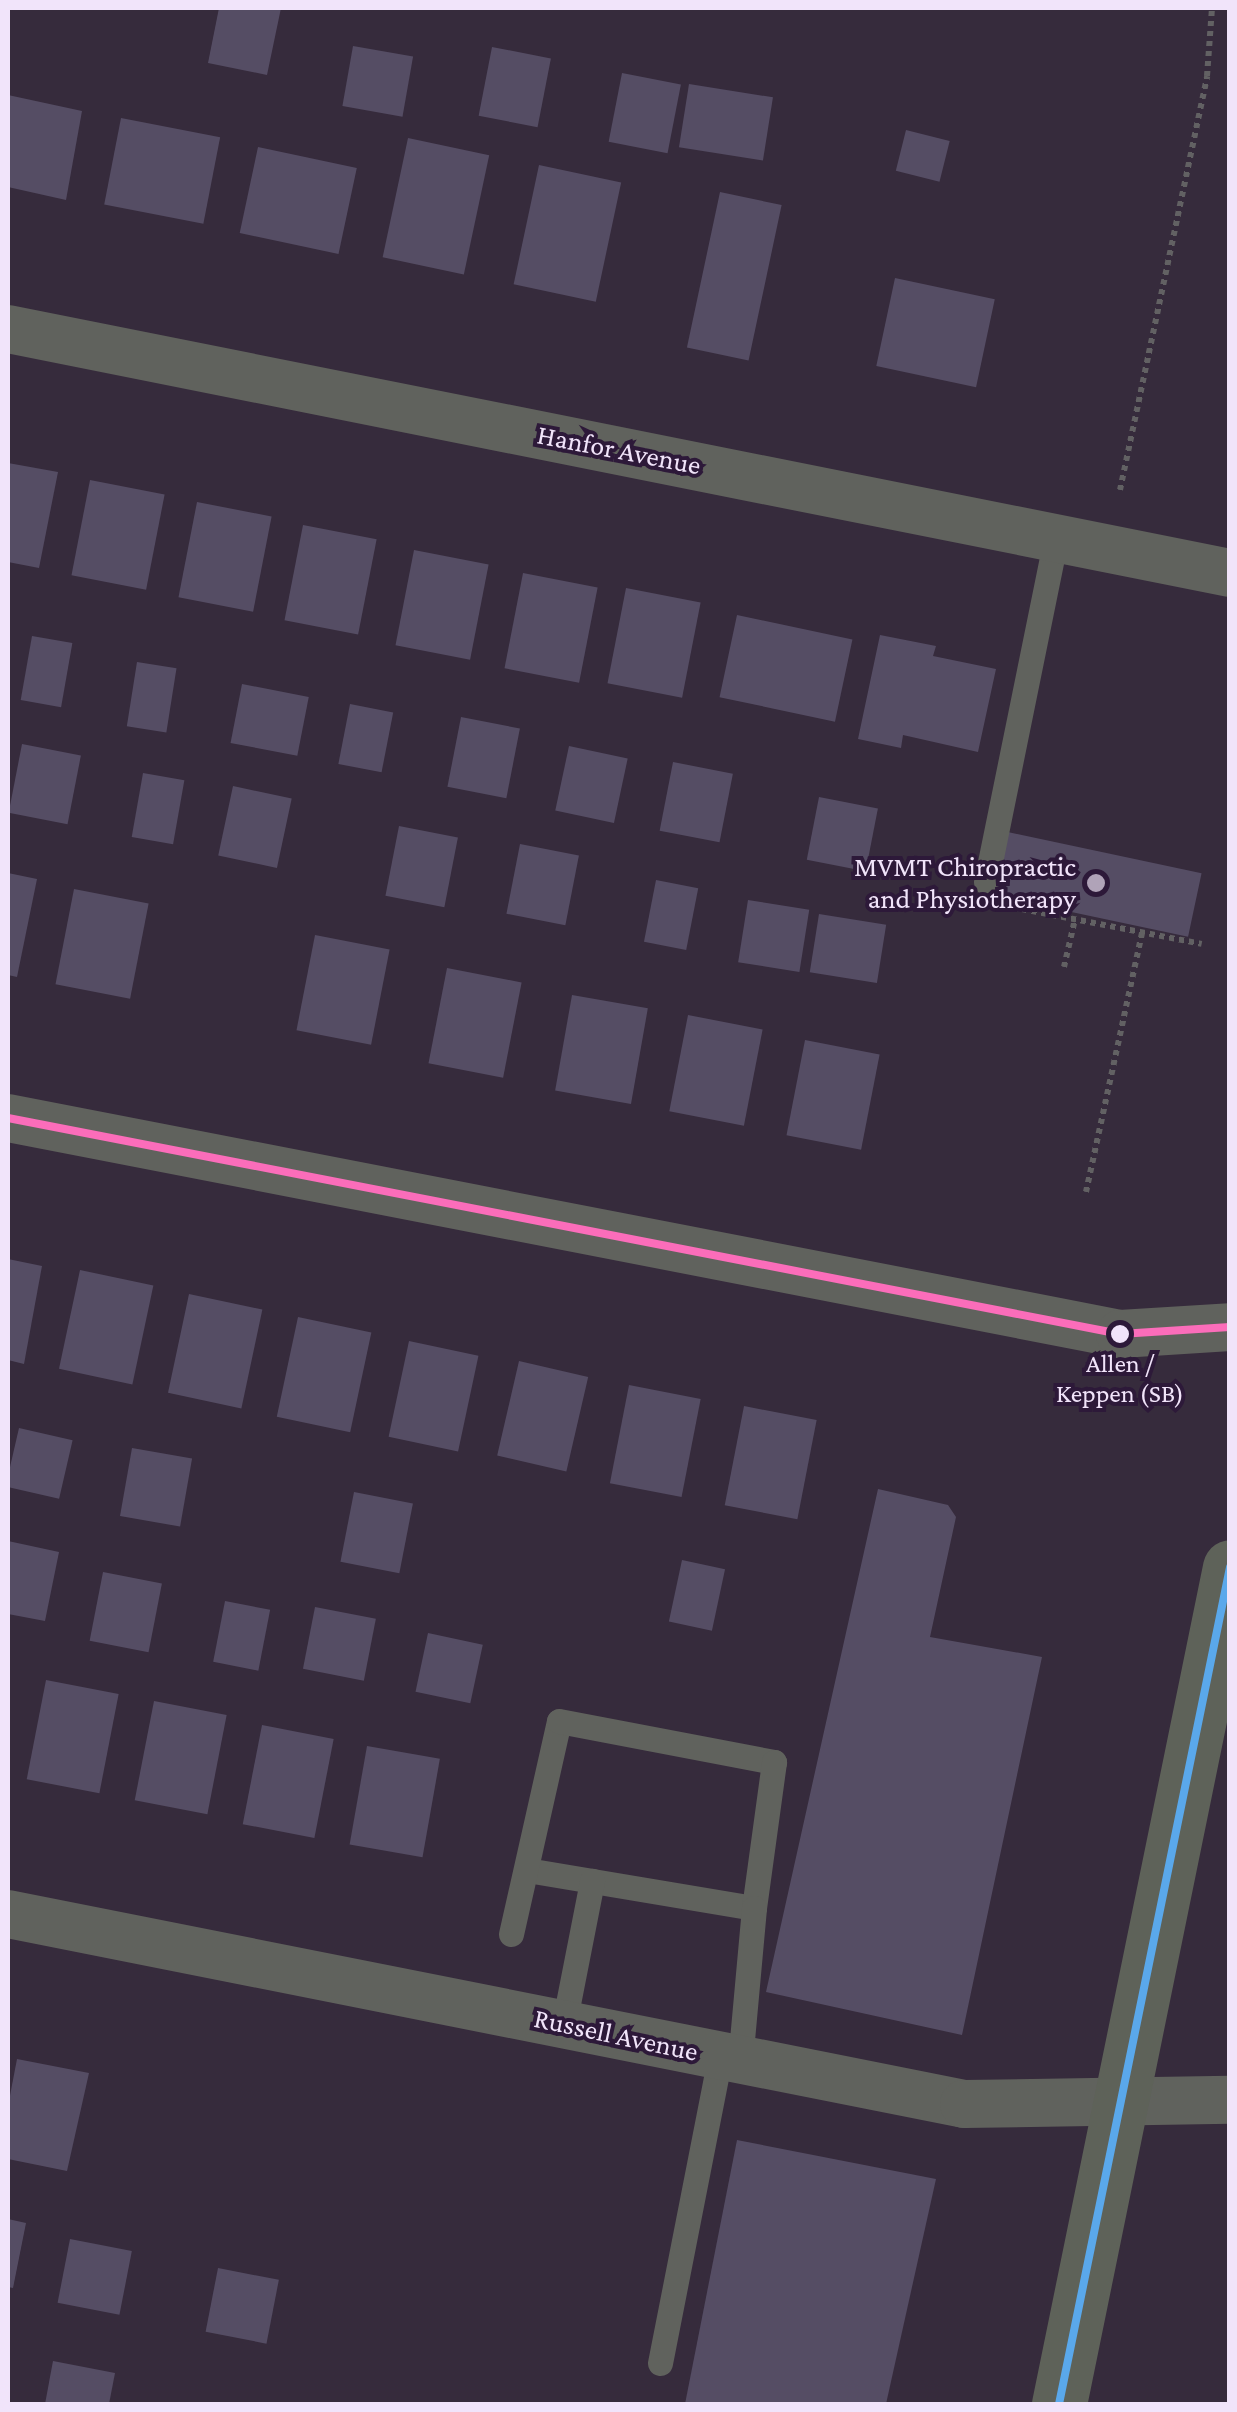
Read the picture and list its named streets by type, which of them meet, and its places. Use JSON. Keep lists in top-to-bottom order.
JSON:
{
  "streets": {
    "street": ["Hanfor Avenue", "Russell Avenue"]
  },
  "places": ["MVMT Chiropractic and Physiotherapy", "Allen / Keppen (SB)"]
}
